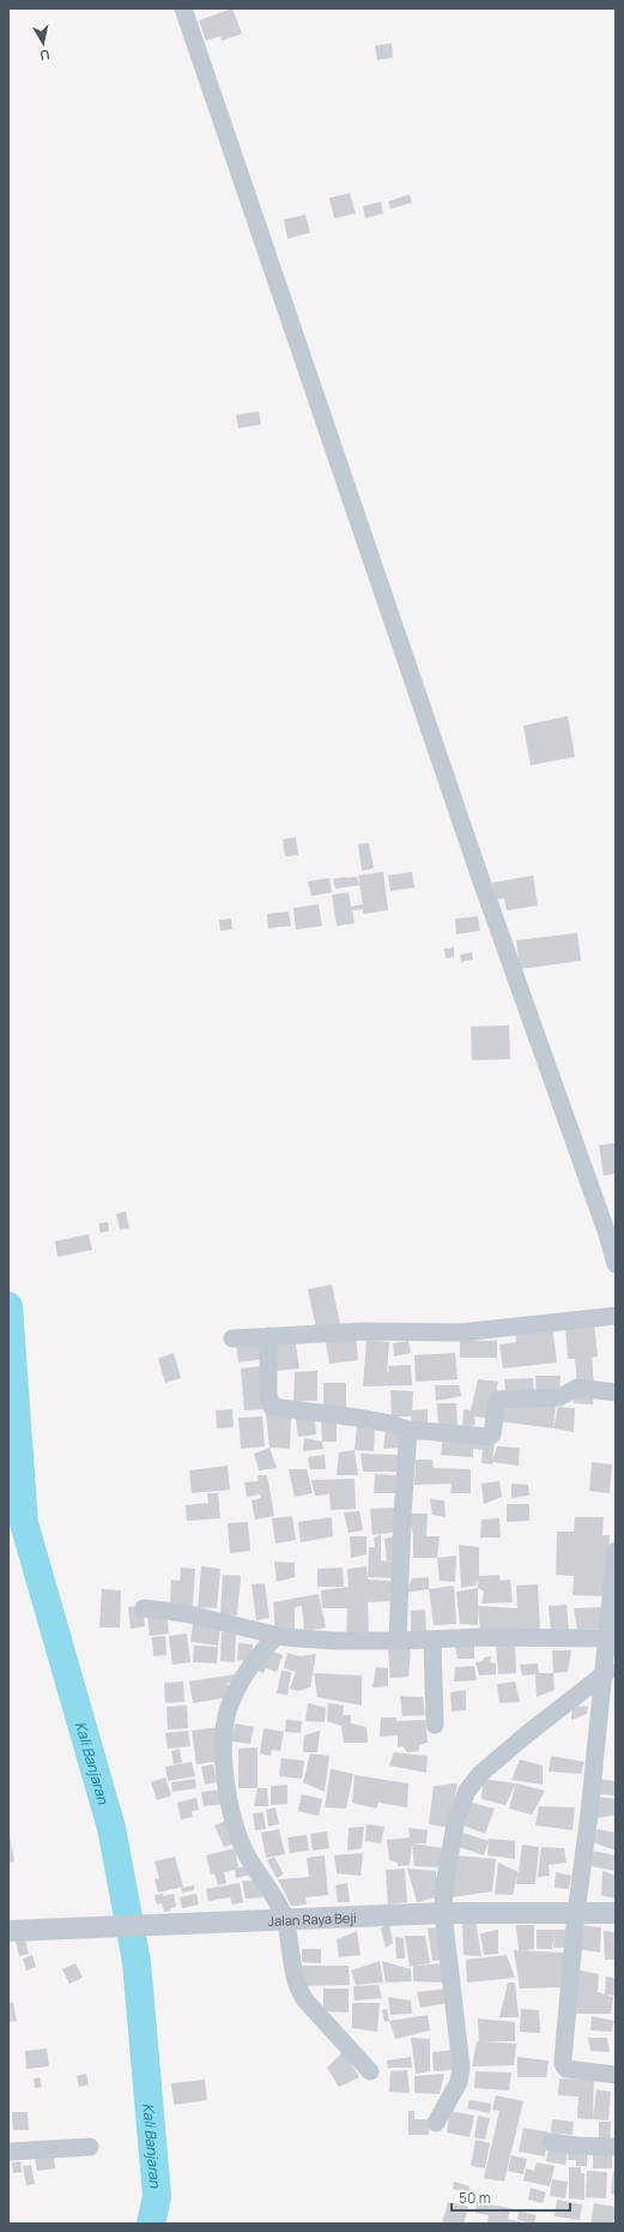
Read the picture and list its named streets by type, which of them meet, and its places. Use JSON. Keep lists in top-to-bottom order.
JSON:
{
  "streets": {
    "street": ["Jalan Raya Beji"]
  },
  "water": ["Kali Banjaran"],
  "scale_bar": "50 m",
  "north": "bottom"
}
